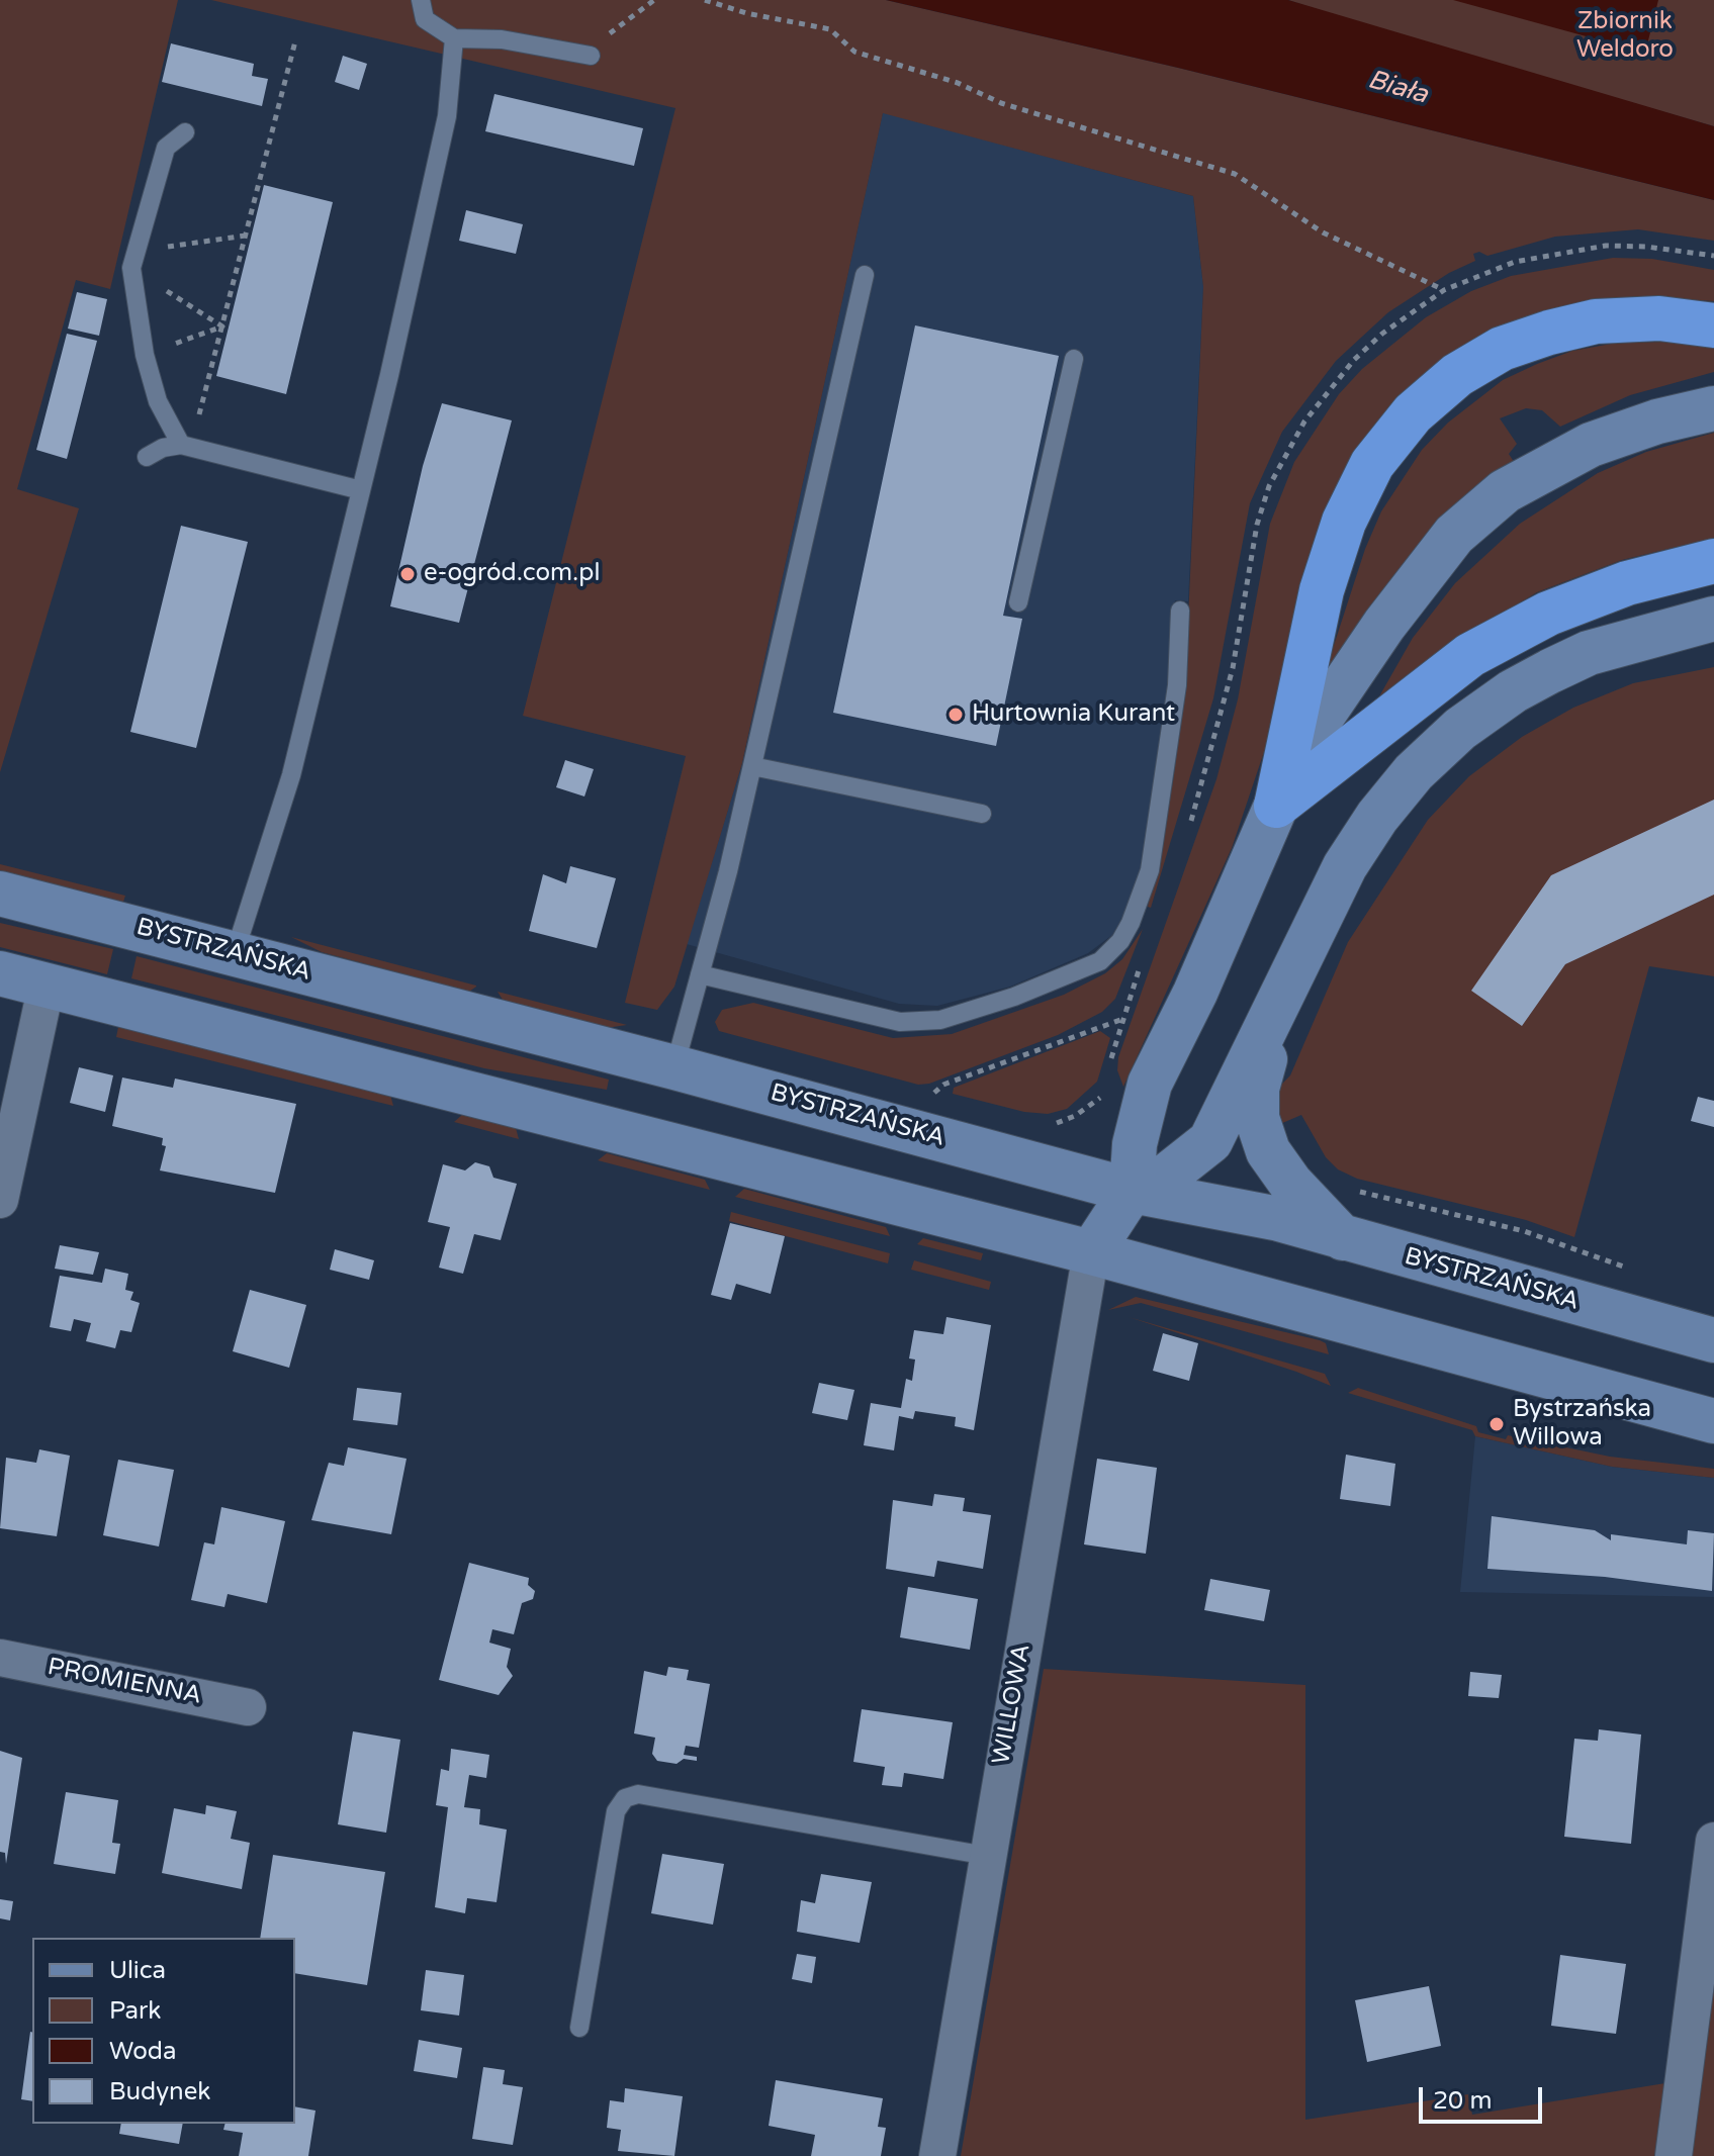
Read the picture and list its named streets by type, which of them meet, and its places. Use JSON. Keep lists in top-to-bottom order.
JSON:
{
  "streets": {
    "main road": ["BYSTRZAŃSKA"],
    "street": ["PROMIENNA", "WILLOWA"]
  },
  "water": ["Biała"],
  "parks": ["Zbiornik Weldoro"],
  "places": ["e-ogród.com.pl", "Hurtownia Kurant", "Bystrzańska Willowa"],
  "legend": [
    "Ulica",
    "Park",
    "Woda",
    "Budynek"
  ],
  "scale_bar": "20 m"
}
